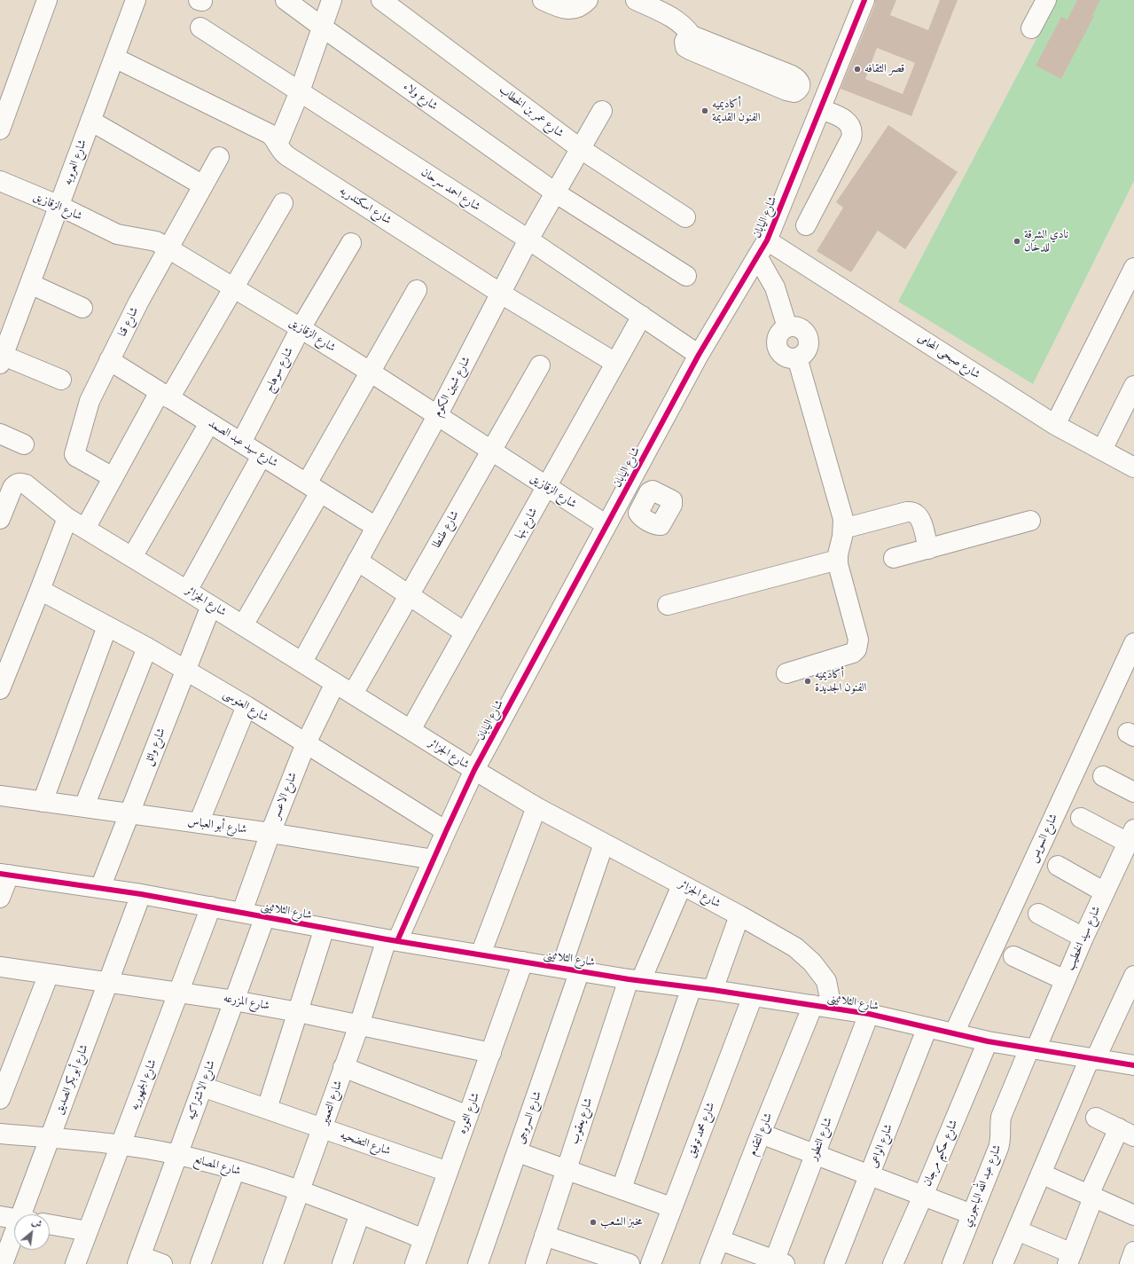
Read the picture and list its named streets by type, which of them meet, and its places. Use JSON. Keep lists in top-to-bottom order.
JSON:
{
  "streets": {
    "street": [
      "شارع ولاء",
      "شارع عمر بن الخطاب",
      "شارع العروبه",
      "شارع احمد سرحان",
      "شارع اسكندريه",
      "شارع الزقازيق",
      "شارع اليابان",
      "شارع قنا",
      "شارع صبحى المحامى",
      "شارع سوهاج",
      "شارع شبين الكوم",
      "شارع سيد عبد الصمد",
      "شارع بنها",
      "شارع طنطا",
      "شارع الجزائر",
      "شارع العنوسى",
      "شارع وائل",
      "شارع الاعسر",
      "شارع أبو العباس",
      "شارع السويس",
      "شارع الثلاثينى",
      "شارع سيد الخطيب",
      "شارع المزرعه",
      "شارع أبو بكر الصديق",
      "شارع الجمهوريه",
      "شارع الاشتراكيه",
      "شارع التعمير",
      "شارع الثوره",
      "شارع السروجى",
      "شارع يعقوب",
      "شارع محمد توفيق",
      "شارع التقدم",
      "شارع التطور",
      "شارع التضحيه",
      "شارع الواعى",
      "شارع حكيم مرجان",
      "شارع المصانع",
      "شارع عبد الله الباجوري"
    ]
  },
  "crossings": [
    ["شارع ولاء", "شارع شبين الكوم"],
    ["شارع عمر بن الخطاب", "شارع شبين الكوم"],
    ["شارع العروبه", "شارع اسكندريه"],
    ["شارع العروبه", "شارع الزقازيق"],
    ["شارع احمد سرحان", "شارع اليابان"],
    ["شارع احمد سرحان", "شارع شبين الكوم"],
    ["شارع احمد سرحان", "شارع بنها"],
    ["شارع اسكندريه", "شارع شبين الكوم"],
    ["شارع اسكندريه", "شارع بنها"],
    ["شارع الزقازيق", "شارع اليابان"],
    ["شارع الزقازيق", "شارع قنا"],
    ["شارع الزقازيق", "شارع سوهاج"],
    ["شارع الزقازيق", "شارع شبين الكوم"],
    ["شارع الزقازيق", "شارع بنها"],
    ["شارع الزقازيق", "شارع طنطا"],
    ["شارع اليابان", "شارع صبحى المحامى"],
    ["شارع اليابان", "شارع الجزائر"],
    ["شارع اليابان", "شارع العنوسى"],
    ["شارع اليابان", "شارع أبو العباس"],
    ["شارع اليابان", "شارع الثلاثينى"],
    ["شارع اليابان", "شارع التعمير"],
    ["شارع قنا", "شارع سيد عبد الصمد"],
    ["شارع سوهاج", "شارع سيد عبد الصمد"],
    ["شارع شبين الكوم", "شارع سيد عبد الصمد"],
    ["شارع شبين الكوم", "شارع الجزائر"],
    ["شارع بنها", "شارع الجزائر"],
    ["شارع طنطا", "شارع الجزائر"],
    ["شارع الجزائر", "شارع وائل"],
    ["شارع الجزائر", "شارع الاعسر"],
    ["شارع الجزائر", "شارع الثلاثينى"],
    ["شارع الجزائر", "شارع يعقوب"],
    ["شارع الجزائر", "شارع التقدم"],
    ["شارع العنوسى", "شارع وائل"],
    ["شارع العنوسى", "شارع الاعسر"],
    ["شارع وائل", "شارع أبو العباس"],
    ["شارع وائل", "شارع الثلاثينى"],
    ["شارع الاعسر", "شارع أبو العباس"],
    ["شارع الاعسر", "شارع الثلاثينى"],
    ["شارع السويس", "شارع الثلاثينى"],
    ["شارع الثلاثينى", "شارع سيد الخطيب"],
    ["شارع الثلاثينى", "شارع أبو بكر الصديق"],
    ["شارع الثلاثينى", "شارع الجمهوريه"],
    ["شارع الثلاثينى", "شارع الاشتراكيه"],
    ["شارع الثلاثينى", "شارع التعمير"],
    ["شارع الثلاثينى", "شارع الثوره"],
    ["شارع الثلاثينى", "شارع السروجى"],
    ["شارع الثلاثينى", "شارع يعقوب"],
    ["شارع الثلاثينى", "شارع محمد توفيق"],
    ["شارع الثلاثينى", "شارع التقدم"],
    ["شارع الثلاثينى", "شارع التطور"],
    ["شارع الثلاثينى", "شارع الواعى"],
    ["شارع الثلاثينى", "شارع حكيم مرجان"],
    ["شارع الثلاثينى", "شارع عبد الله الباجوري"],
    ["شارع سيد الخطيب", "شارع عبد الله الباجوري"],
    ["شارع المزرعه", "شارع أبو بكر الصديق"],
    ["شارع المزرعه", "شارع الجمهوريه"],
    ["شارع المزرعه", "شارع الاشتراكيه"],
    ["شارع المزرعه", "شارع التعمير"],
    ["شارع المزرعه", "شارع الثوره"],
    ["شارع أبو بكر الصديق", "شارع المصانع"],
    ["شارع الجمهوريه", "شارع المصانع"],
    ["شارع الاشتراكيه", "شارع التضحيه"],
    ["شارع الاشتراكيه", "شارع المصانع"],
    ["شارع التعمير", "شارع التضحيه"],
    ["شارع التعمير", "شارع المصانع"],
    ["شارع الثوره", "شارع التضحيه"],
    ["شارع الثوره", "شارع المصانع"]
  ],
  "places": [
    "قصر الثقافه",
    "أكاديميه الفنون القديمة",
    "نادي الشرقة للدخان",
    "أكاديميه الفنون الجديدة",
    "مخبز الشعب"
  ],
  "north": "top right"
}
